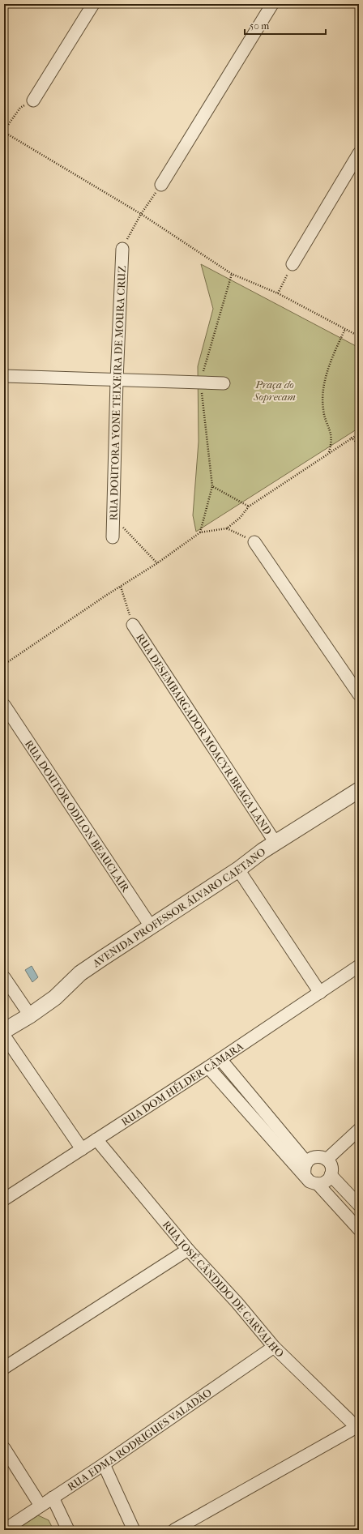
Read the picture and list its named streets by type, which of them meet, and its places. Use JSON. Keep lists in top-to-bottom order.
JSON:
{
  "streets": {
    "street": [
      "RUA DOUTORA YONE TEIXEIRA DE MOURA CRUZ",
      "RUA DESEMBARGADOR MOACYR BRAGA LAND",
      "RUA DOUTOR ODILON BEAUCLAIR",
      "AVENIDA PROFESSOR ÁLVARO CAETANO",
      "RUA DOM HÉLDER CÂMARA",
      "RUA JOSÉ CÂNDIDO DE CARVALHO",
      "RUA EDMA RODRIGUES VALADÃO"
    ]
  },
  "crossings": [
    ["RUA DESEMBARGADOR MOACYR BRAGA LAND", "AVENIDA PROFESSOR ÁLVARO CAETANO"],
    ["RUA DOUTOR ODILON BEAUCLAIR", "AVENIDA PROFESSOR ÁLVARO CAETANO"],
    ["RUA DOM HÉLDER CÂMARA", "RUA JOSÉ CÂNDIDO DE CARVALHO"],
    ["RUA JOSÉ CÂNDIDO DE CARVALHO", "RUA EDMA RODRIGUES VALADÃO"]
  ],
  "parks": ["Praça do Soprecam"],
  "scale_bar": "50 m"
}
